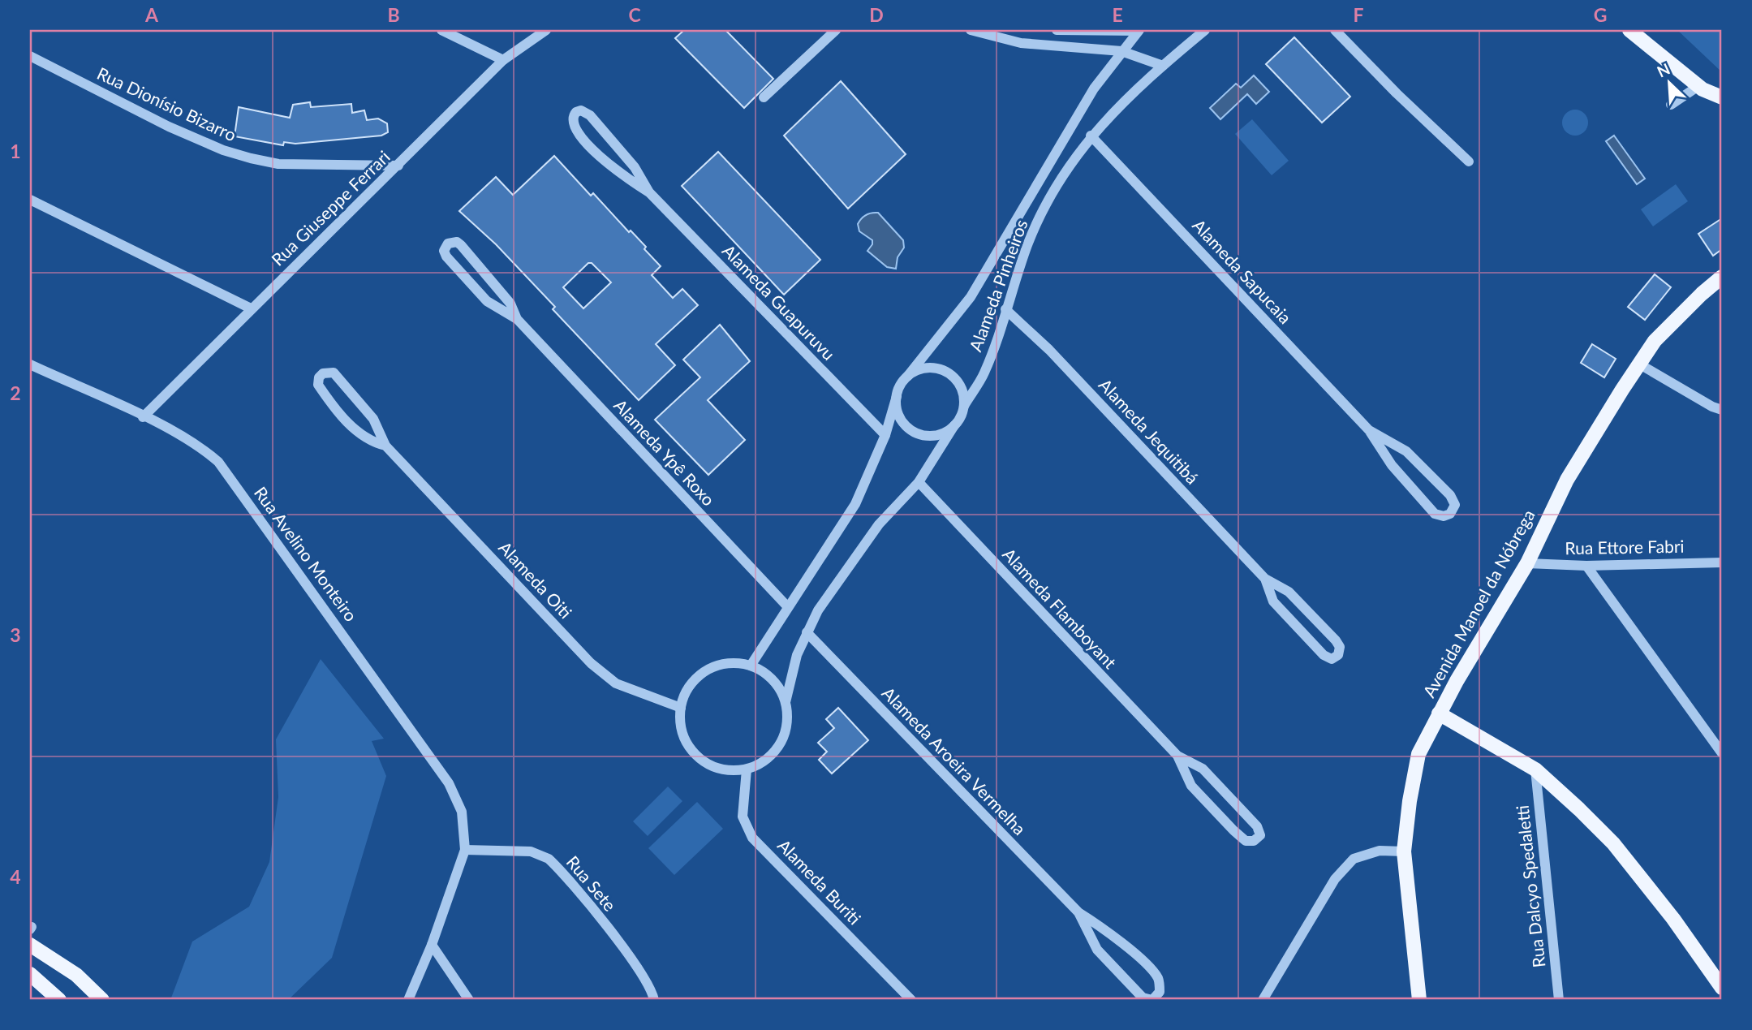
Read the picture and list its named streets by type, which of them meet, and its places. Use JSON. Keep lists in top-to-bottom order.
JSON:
{
  "streets": {
    "main road": ["Avenida Manoel da Nóbrega"],
    "street": [
      "Rua Dionísio Bizarro",
      "Rua Giuseppe Ferrari",
      "Alameda Sapucaia",
      "Alameda Pinheiros",
      "Alameda Guapuruvu",
      "Alameda Jequitibá",
      "Alameda Ypê Roxo",
      "Rua Ettore Fabri",
      "Rua Avelino Monteiro",
      "Alameda Oiti",
      "Alameda Flamboyant",
      "Alameda Aroeira Vermelha",
      "Alameda Buriti",
      "Rua Sete",
      "Rua Dalcyo Spedaletti"
    ]
  },
  "crossings": [
    ["Rua Dionísio Bizarro", "Rua Giuseppe Ferrari"],
    ["Rua Giuseppe Ferrari", "Rua Avelino Monteiro"],
    ["Alameda Sapucaia", "Alameda Pinheiros"],
    ["Alameda Pinheiros", "Alameda Jequitibá"],
    ["Rua Ettore Fabri", "Avenida Manoel da Nóbrega"],
    ["Rua Avelino Monteiro", "Rua Sete"],
    ["Alameda Oiti", "Alameda Buriti"]
  ],
  "north": "top left",
  "grid": {
    "columns": [
      "A",
      "B",
      "C",
      "D",
      "E",
      "F",
      "G"
    ],
    "rows": [
      "1",
      "2",
      "3",
      "4"
    ]
  }
}
